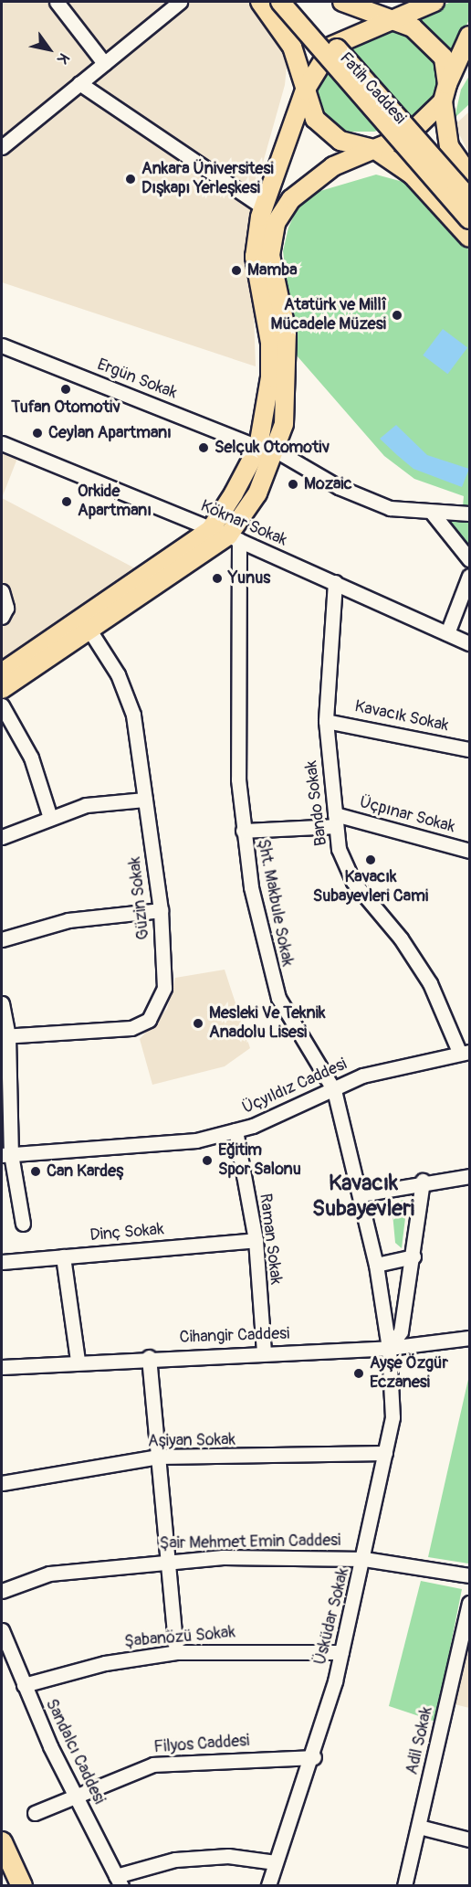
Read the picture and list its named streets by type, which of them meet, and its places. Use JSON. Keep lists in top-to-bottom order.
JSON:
{
  "streets": {
    "main road": ["Fatih Caddesi"],
    "street": [
      "Ergün Sokak",
      "Köknar Sokak",
      "Kavacık Sokak",
      "Bando Sokak",
      "Üçpınar Sokak",
      "Güzin Sokak",
      "Şht. Makbule Sokak",
      "Üçyıldız Caddesi",
      "Dinç Sokak",
      "Raman Sokak",
      "Cihangir Caddesi",
      "Aşiyan Sokak",
      "Şair Mehmet Emin Caddesi",
      "Üsküdar Sokak",
      "Şabanözü Sokak",
      "Adil Sokak",
      "Filyos Caddesi",
      "Sandalcı Caddesi"
    ]
  },
  "crossings": [
    ["Fatih Caddesi", "Ergün Sokak"],
    ["Köknar Sokak", "Bando Sokak"],
    ["Köknar Sokak", "Şht. Makbule Sokak"],
    ["Kavacık Sokak", "Bando Sokak"],
    ["Bando Sokak", "Üçpınar Sokak"],
    ["Bando Sokak", "Üçyıldız Caddesi"],
    ["Üçpınar Sokak", "Şht. Makbule Sokak"],
    ["Şht. Makbule Sokak", "Üçyıldız Caddesi"],
    ["Şht. Makbule Sokak", "Cihangir Caddesi"],
    ["Şht. Makbule Sokak", "Üsküdar Sokak"],
    ["Üçyıldız Caddesi", "Raman Sokak"],
    ["Dinç Sokak", "Raman Sokak"],
    ["Raman Sokak", "Cihangir Caddesi"],
    ["Cihangir Caddesi", "Üsküdar Sokak"],
    ["Aşiyan Sokak", "Üsküdar Sokak"],
    ["Şair Mehmet Emin Caddesi", "Üsküdar Sokak"],
    ["Üsküdar Sokak", "Şabanözü Sokak"],
    ["Üsküdar Sokak", "Filyos Caddesi"],
    ["Şabanözü Sokak", "Sandalcı Caddesi"],
    ["Filyos Caddesi", "Sandalcı Caddesi"]
  ],
  "districts": ["Kavacık Subayevleri"],
  "places": [
    "Ankara Üniversitesi Dışkapı Yerleşkesi",
    "Mamba",
    "Atatürk ve Millî Mücadele Müzesi",
    "Tufan Otomotiv",
    "Ceylan Apartmanı",
    "Selçuk Otomotiv",
    "Mozaic",
    "Orkide Apartmanı",
    "Yunus",
    "Kavacık Subayevleri Cami",
    "Mesleki Ve Teknik Anadolu Lisesi",
    "Eğitim Spor Salonu",
    "Can Kardeş",
    "Ayşe Özgür Eczanesi"
  ],
  "north": "bottom right"
}
